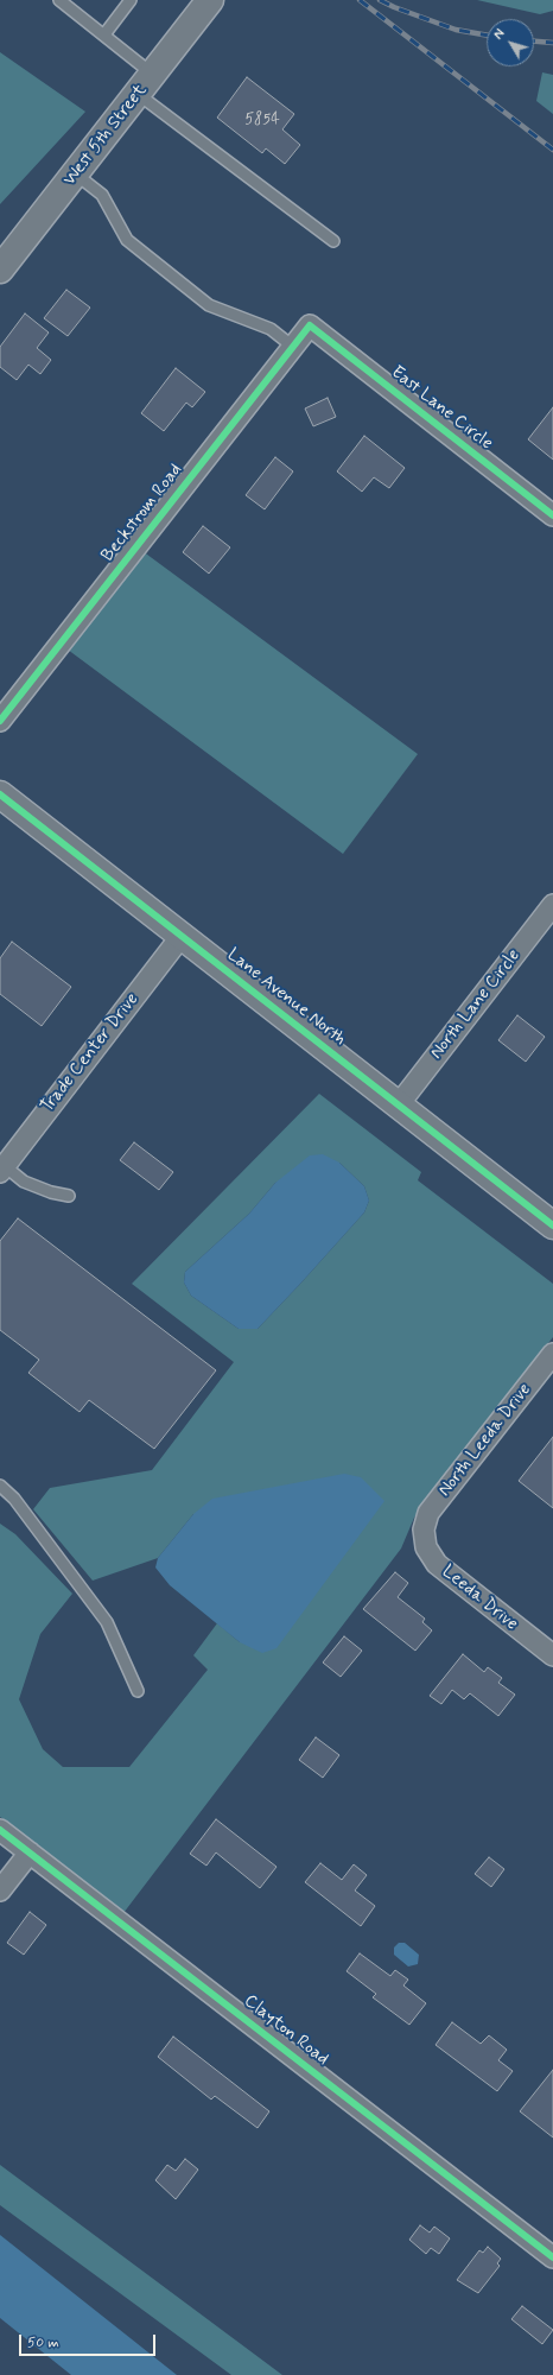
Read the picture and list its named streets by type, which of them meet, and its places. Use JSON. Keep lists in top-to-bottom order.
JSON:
{
  "streets": {
    "main road": ["West 5th Street", "Lane Avenue North"],
    "street": [
      "East Lane Circle",
      "Beckstrom Road",
      "North Lane Circle",
      "Trade Center Drive",
      "North Leeda Drive",
      "Leeda Drive",
      "Clayton Road"
    ]
  },
  "crossings": [
    ["East Lane Circle", "Beckstrom Road"],
    ["Lane Avenue North", "North Lane Circle"],
    ["Lane Avenue North", "Trade Center Drive"],
    ["North Leeda Drive", "Leeda Drive"]
  ],
  "house_numbers": ["5854"],
  "scale_bar": "50 m",
  "north": "top left"
}
